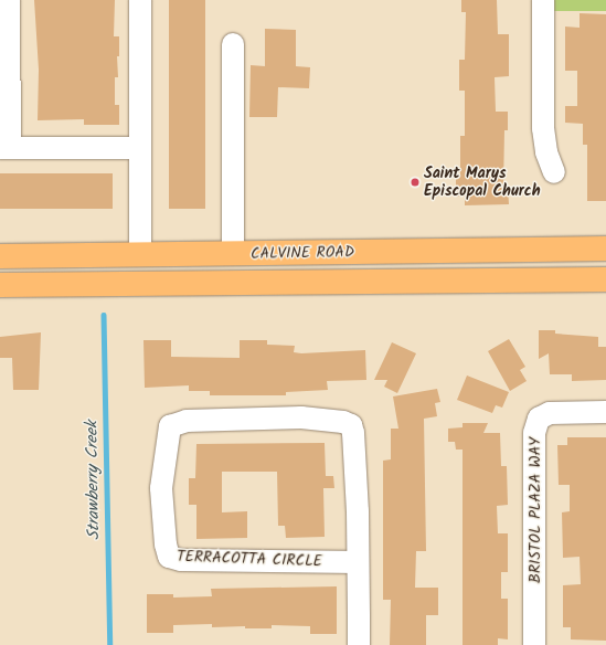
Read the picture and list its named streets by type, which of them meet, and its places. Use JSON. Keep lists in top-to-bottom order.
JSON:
{
  "streets": {
    "main road": ["CALVINE ROAD"],
    "street": ["BRISTOL PLAZA WAY", "TERRACOTTA CIRCLE"]
  },
  "water": ["Strawberry Creek"],
  "places": ["Saint Marys Episcopal Church"]
}
